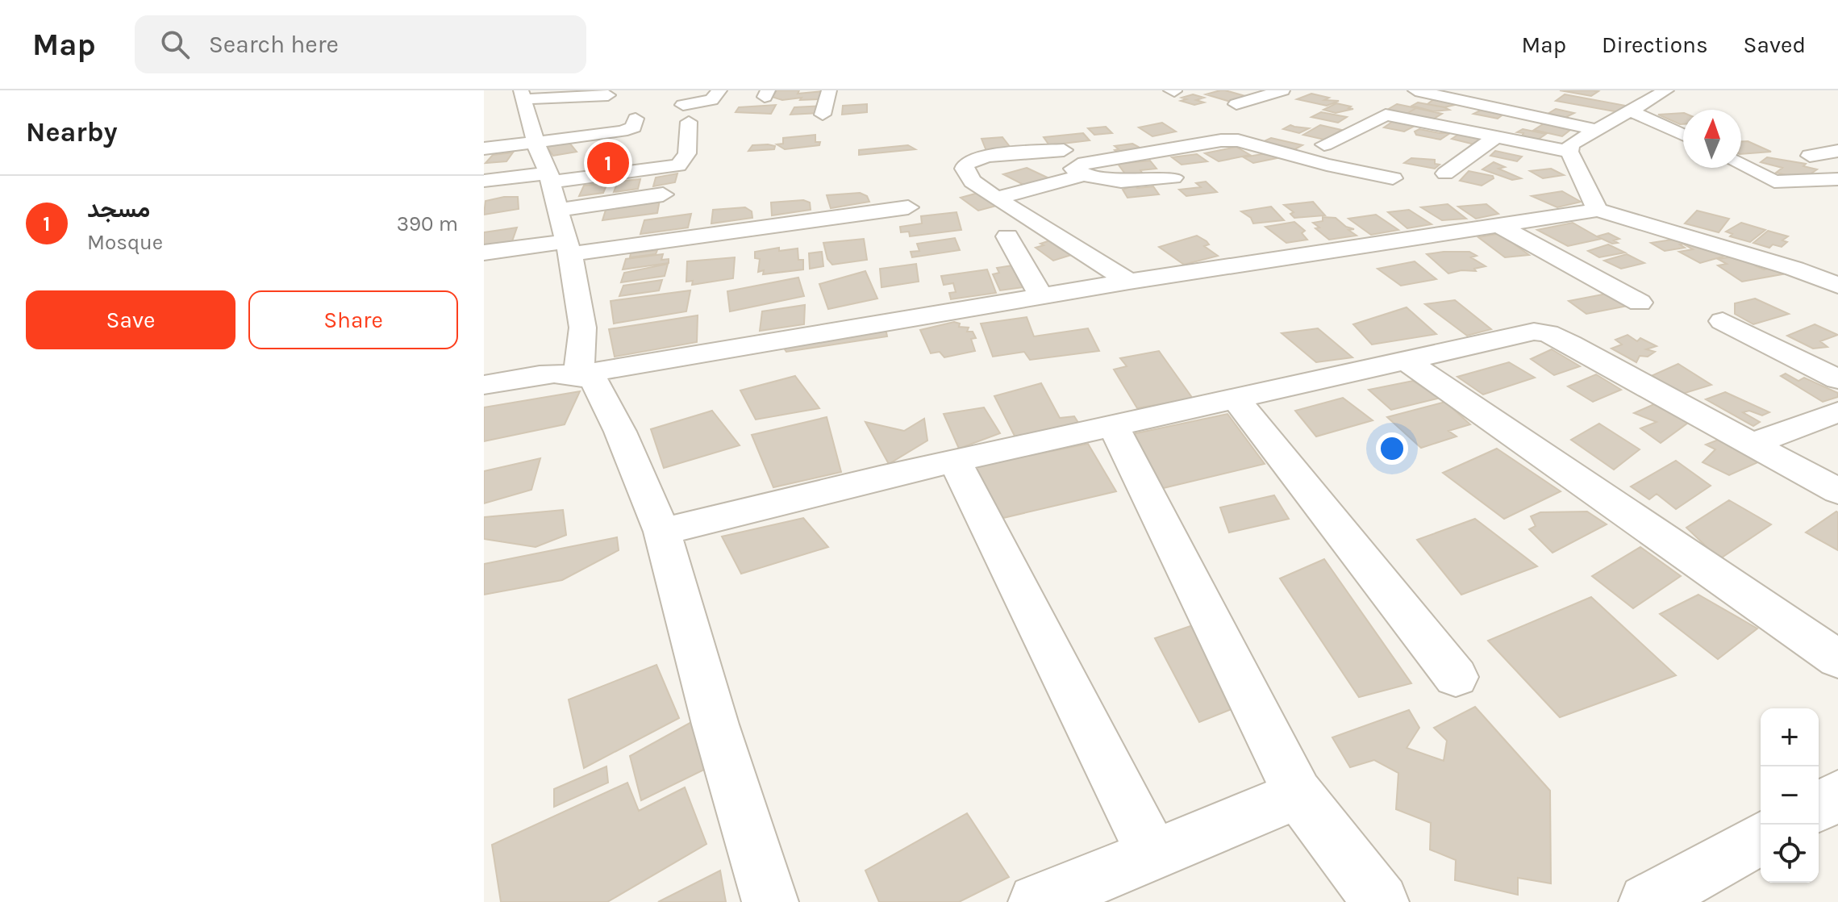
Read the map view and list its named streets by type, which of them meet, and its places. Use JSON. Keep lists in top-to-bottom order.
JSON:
{
  "north": "top",
  "page": {
    "header": "Map",
    "search": "Search here",
    "nav": ["Map", "Directions", "Saved"],
    "heading": "Nearby",
    "pins": "1",
    "list": [
      {
        "mark": "1",
        "name": "مسجد",
        "note": "Mosque",
        "value": "390 m"
      }
    ],
    "buttons": ["Save", "Share"],
    "map_buttons": ["+", "−"]
  }
}
